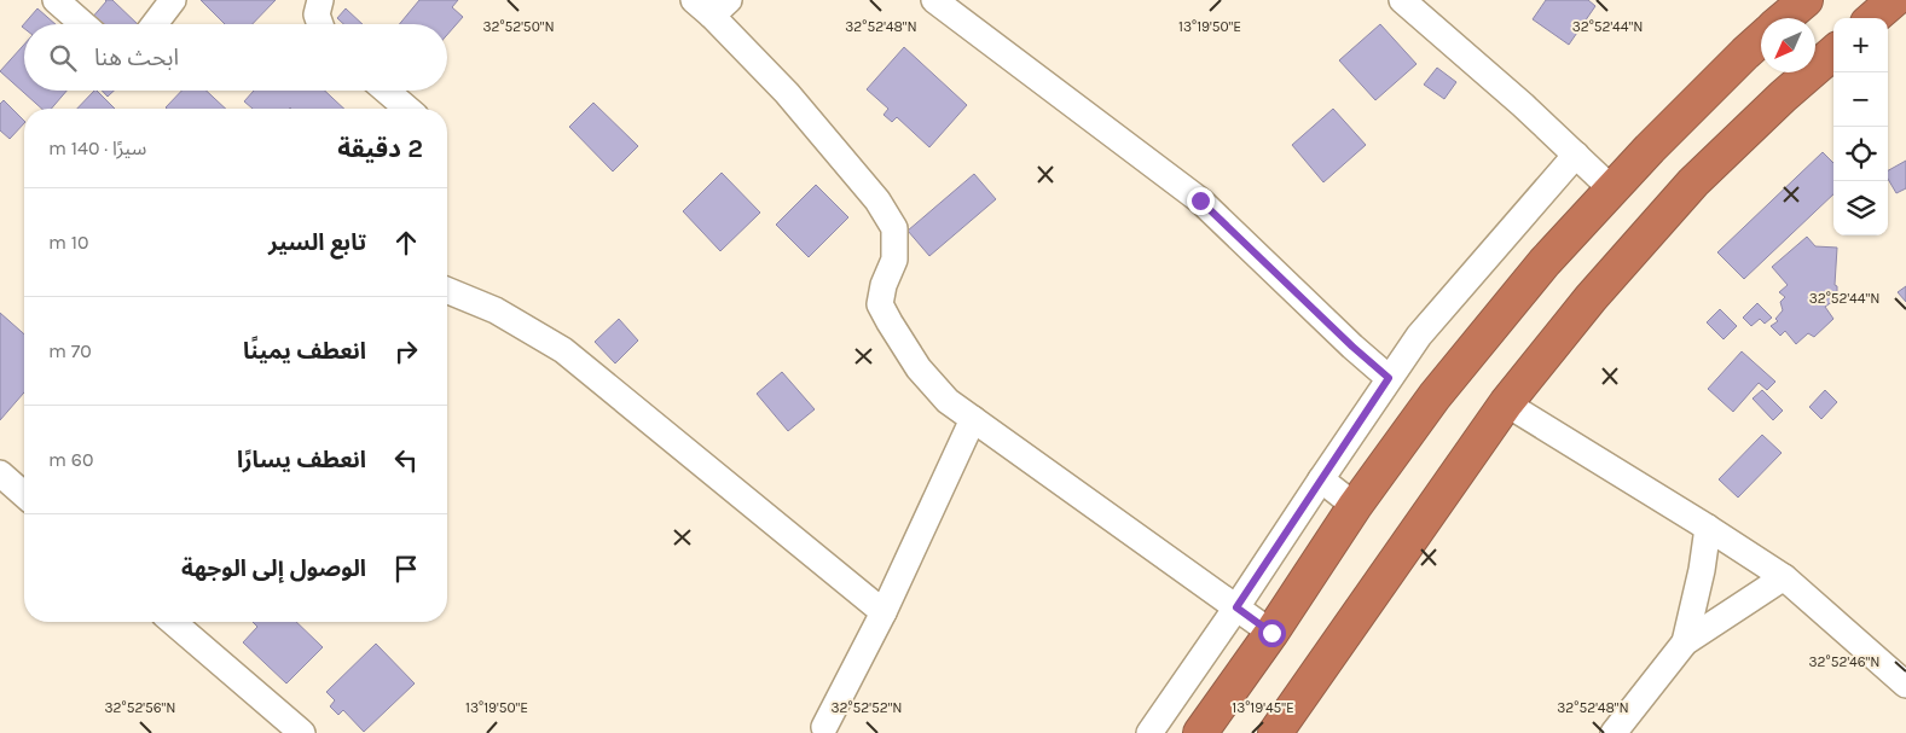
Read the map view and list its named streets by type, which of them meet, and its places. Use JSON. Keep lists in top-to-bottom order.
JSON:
{
  "north": "bottom left",
  "page": {
    "map_buttons": ["+", "−"],
    "search": "ابحث هنا",
    "heading": ["2 دقيقة", "سيرًا · 140 m"],
    "list": [
      ["تابع السير", "10 m"],
      ["انعطف يمينًا", "70 m"],
      ["انعطف يسارًا", "60 m"],
      "الوصول إلى الوجهة"
    ]
  },
  "coordinates": [
    "32°52'50\"N",
    "32°52'48\"N",
    "13°19'50\"E",
    "32°52'44\"N",
    "32°52'46\"N",
    "32°52'56\"N",
    "32°52'52\"N",
    "13°19'45\"E"
  ]
}
